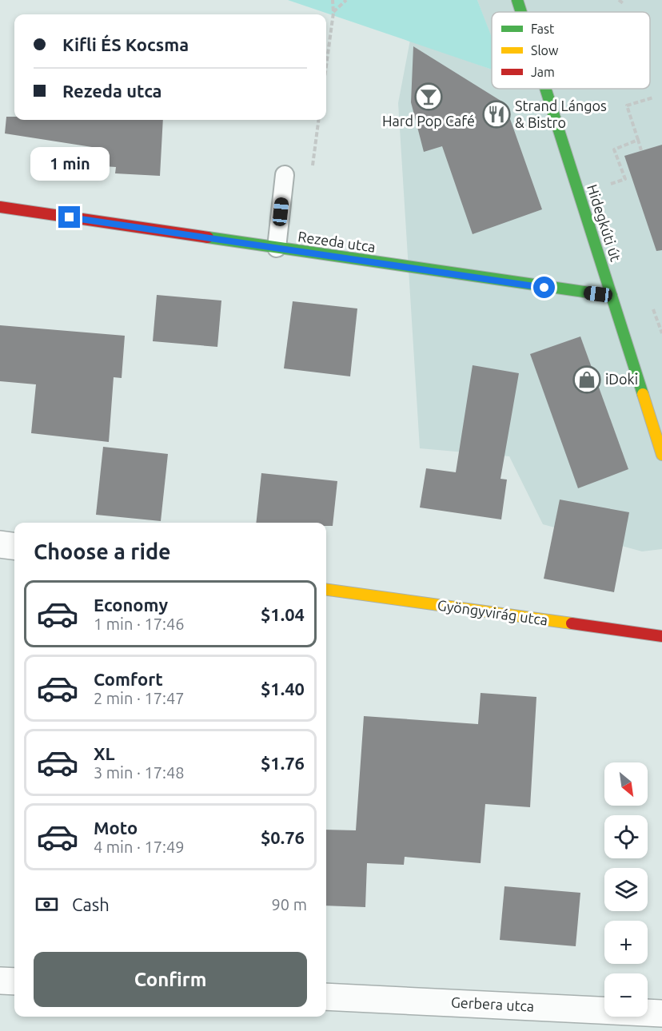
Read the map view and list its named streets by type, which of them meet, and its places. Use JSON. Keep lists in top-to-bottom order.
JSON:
{
  "streets": {
    "street": [
      "Hidegkúti út",
      "Rezeda utca",
      "Gyöngyvirág utca",
      "Gerbera utca"
    ]
  },
  "crossings": [
    ["Hidegkúti út", "Rezeda utca"]
  ],
  "places": {
    "bar": ["Hard Pop Café"],
    "restaurant": ["Strand Lángos & Bistro"],
    "shop": ["iDoki"]
  },
  "legend": ["Fast", "Slow", "Jam"],
  "north": "bottom right",
  "page": {
    "banner": ["Kifli ÉS Kocsma", "Rezeda utca"],
    "bubble": "1 min",
    "heading": "Choose a ride",
    "list": [
      {
        "name": "Economy",
        "note": "1 min · 17:46",
        "value": "$1.04"
      },
      {
        "name": "Comfort",
        "note": "2 min · 17:47",
        "value": "$1.40"
      },
      {
        "name": "XL",
        "note": "3 min · 17:48",
        "value": "$1.76"
      },
      {
        "name": "Moto",
        "note": "4 min · 17:49",
        "value": "$0.76"
      }
    ],
    "map_buttons": ["+", "−"],
    "pay": ["Cash", "90 m"],
    "buttons": "Confirm"
  }
}
